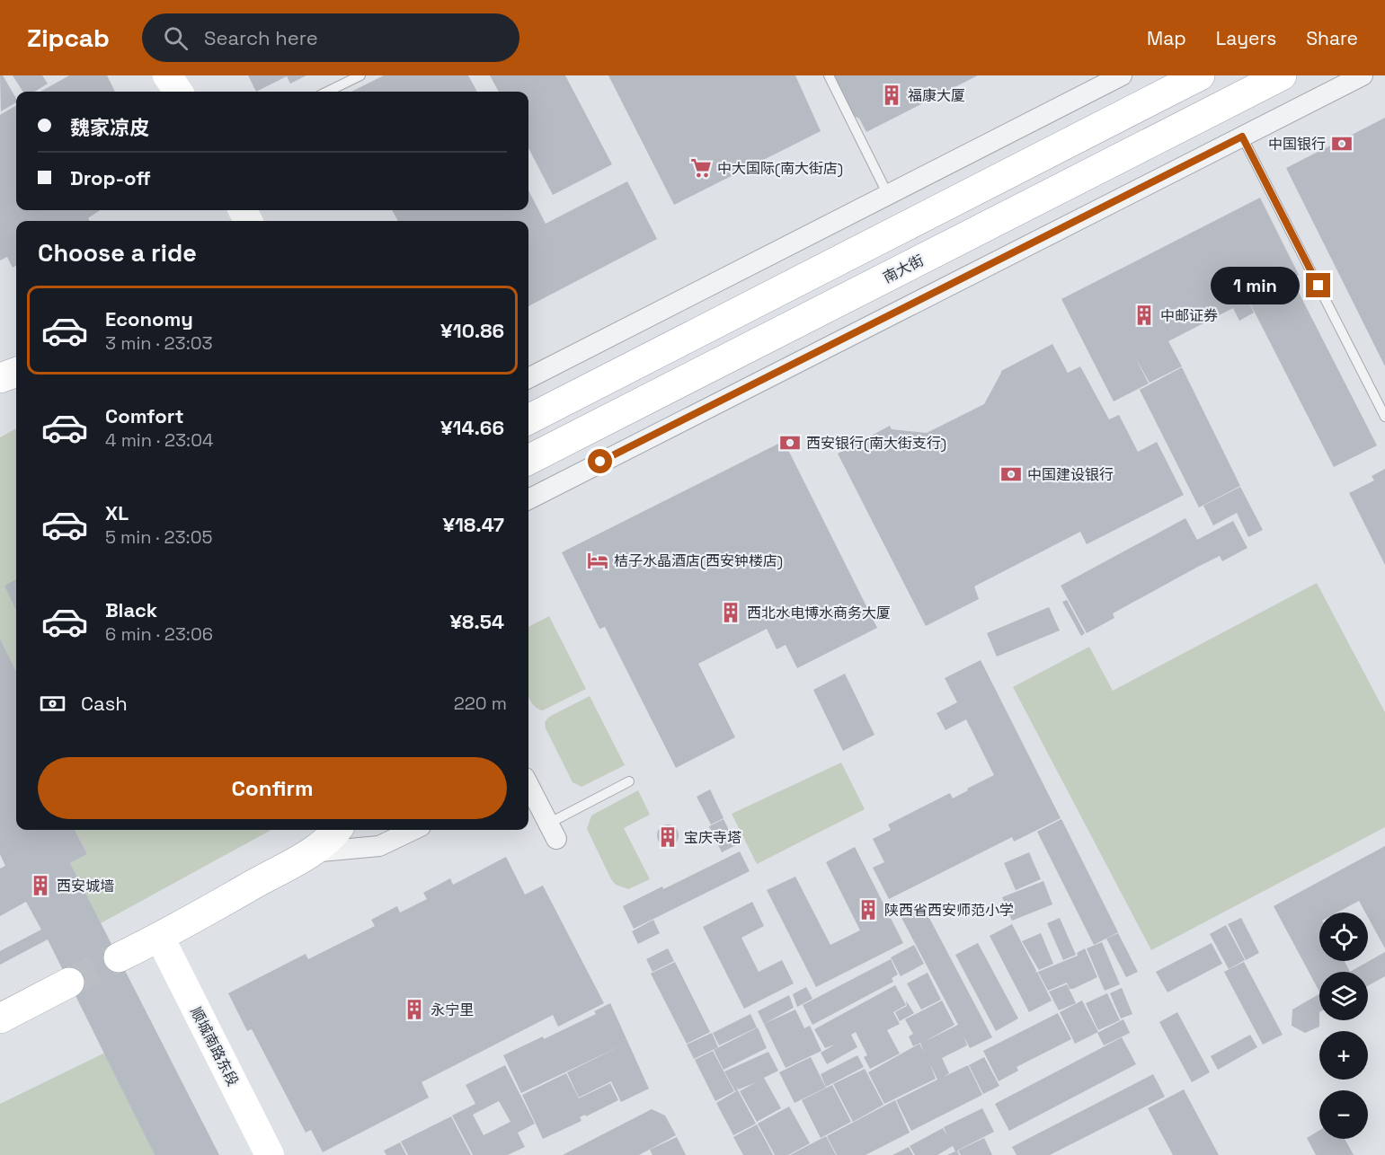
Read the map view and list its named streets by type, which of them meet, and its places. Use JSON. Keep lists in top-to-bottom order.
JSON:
{
  "streets": {
    "main road": ["南大街"],
    "street": ["顺城南路东段"]
  },
  "places": {
    "building": [
      "福康大厦",
      "中邮证券",
      "西北水电博水商务大厦",
      "宝庆寺塔",
      "西安城墙",
      "陕西省西安师范小学",
      "永宁里"
    ],
    "bank": ["中国银行", "西安银行(南大街支行)", "中国建设银行"],
    "supermarket": ["中大国际(南大街店)"],
    "hotel": ["桔子水晶酒店(西安钟楼店)"]
  },
  "page": {
    "header": "Zipcab",
    "search": "Search here",
    "nav": ["Map", "Layers", "Share"],
    "banner": ["魏家凉皮", "Drop-off"],
    "heading": "Choose a ride",
    "bubble": "1 min",
    "list": [
      {
        "name": "Economy",
        "note": "3 min · 23:03",
        "value": "¥10.86"
      },
      {
        "name": "Comfort",
        "note": "4 min · 23:04",
        "value": "¥14.66"
      },
      {
        "name": "XL",
        "note": "5 min · 23:05",
        "value": "¥18.47"
      },
      {
        "name": "Black",
        "note": "6 min · 23:06",
        "value": "¥8.54"
      }
    ],
    "pay": ["Cash", "220 m"],
    "buttons": "Confirm",
    "map_buttons": ["+", "−"]
  }
}
